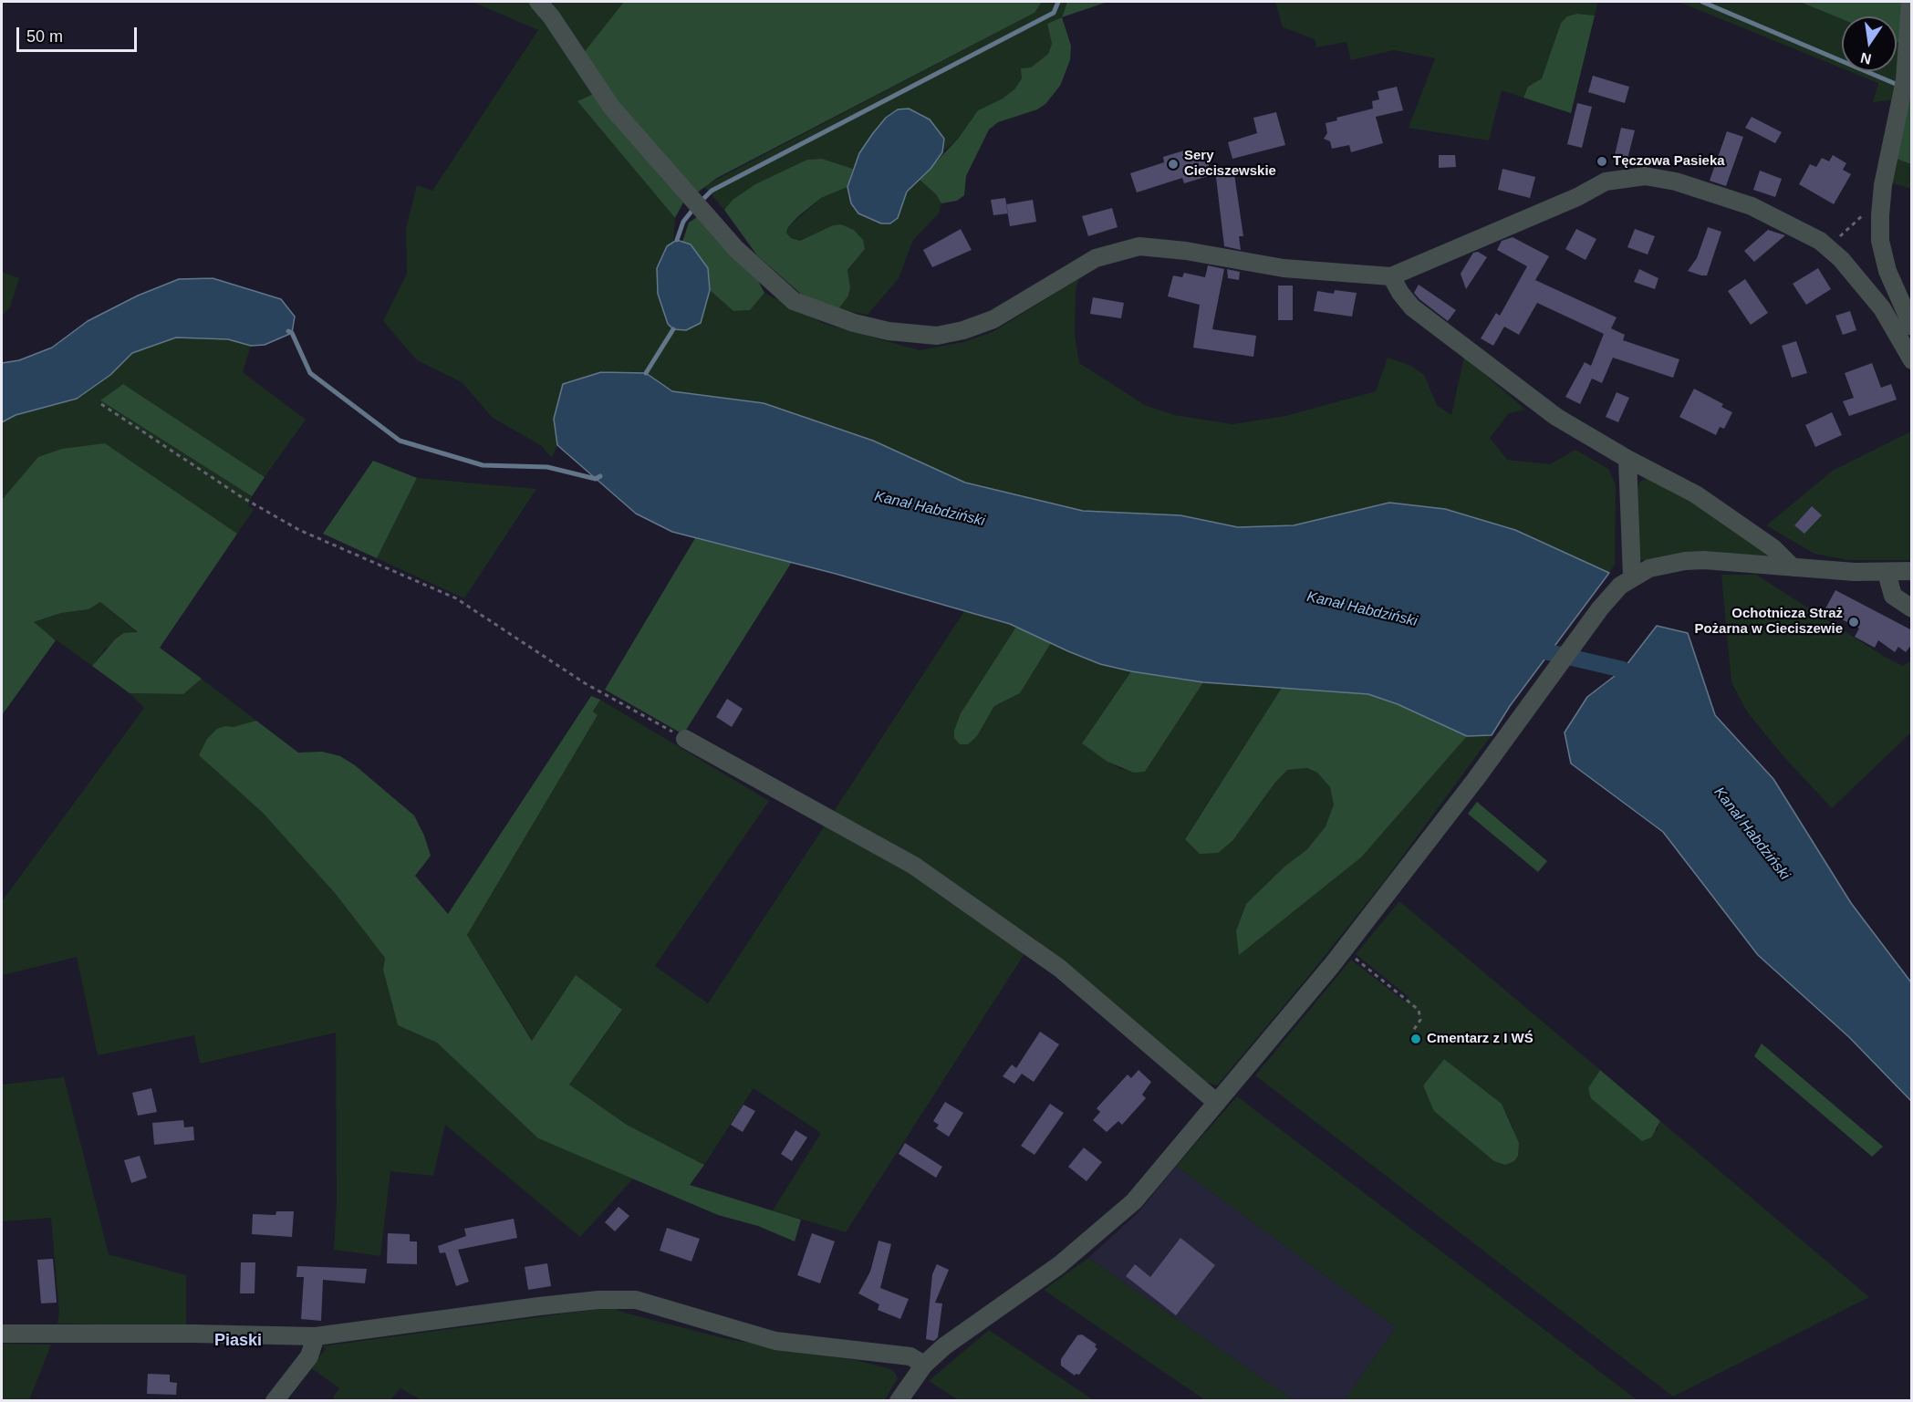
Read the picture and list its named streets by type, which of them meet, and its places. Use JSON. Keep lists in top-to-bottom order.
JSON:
{
  "districts": ["Piaski"],
  "water": ["Kanał Habdziński"],
  "places": [
    "Tęczowa Pasieka",
    "Sery Cieciszewskie",
    "Ochotnicza Straż Pożarna w Cieciszewie",
    "Cmentarz z I WŚ"
  ],
  "scale_bar": "50 m",
  "north": "bottom"
}
